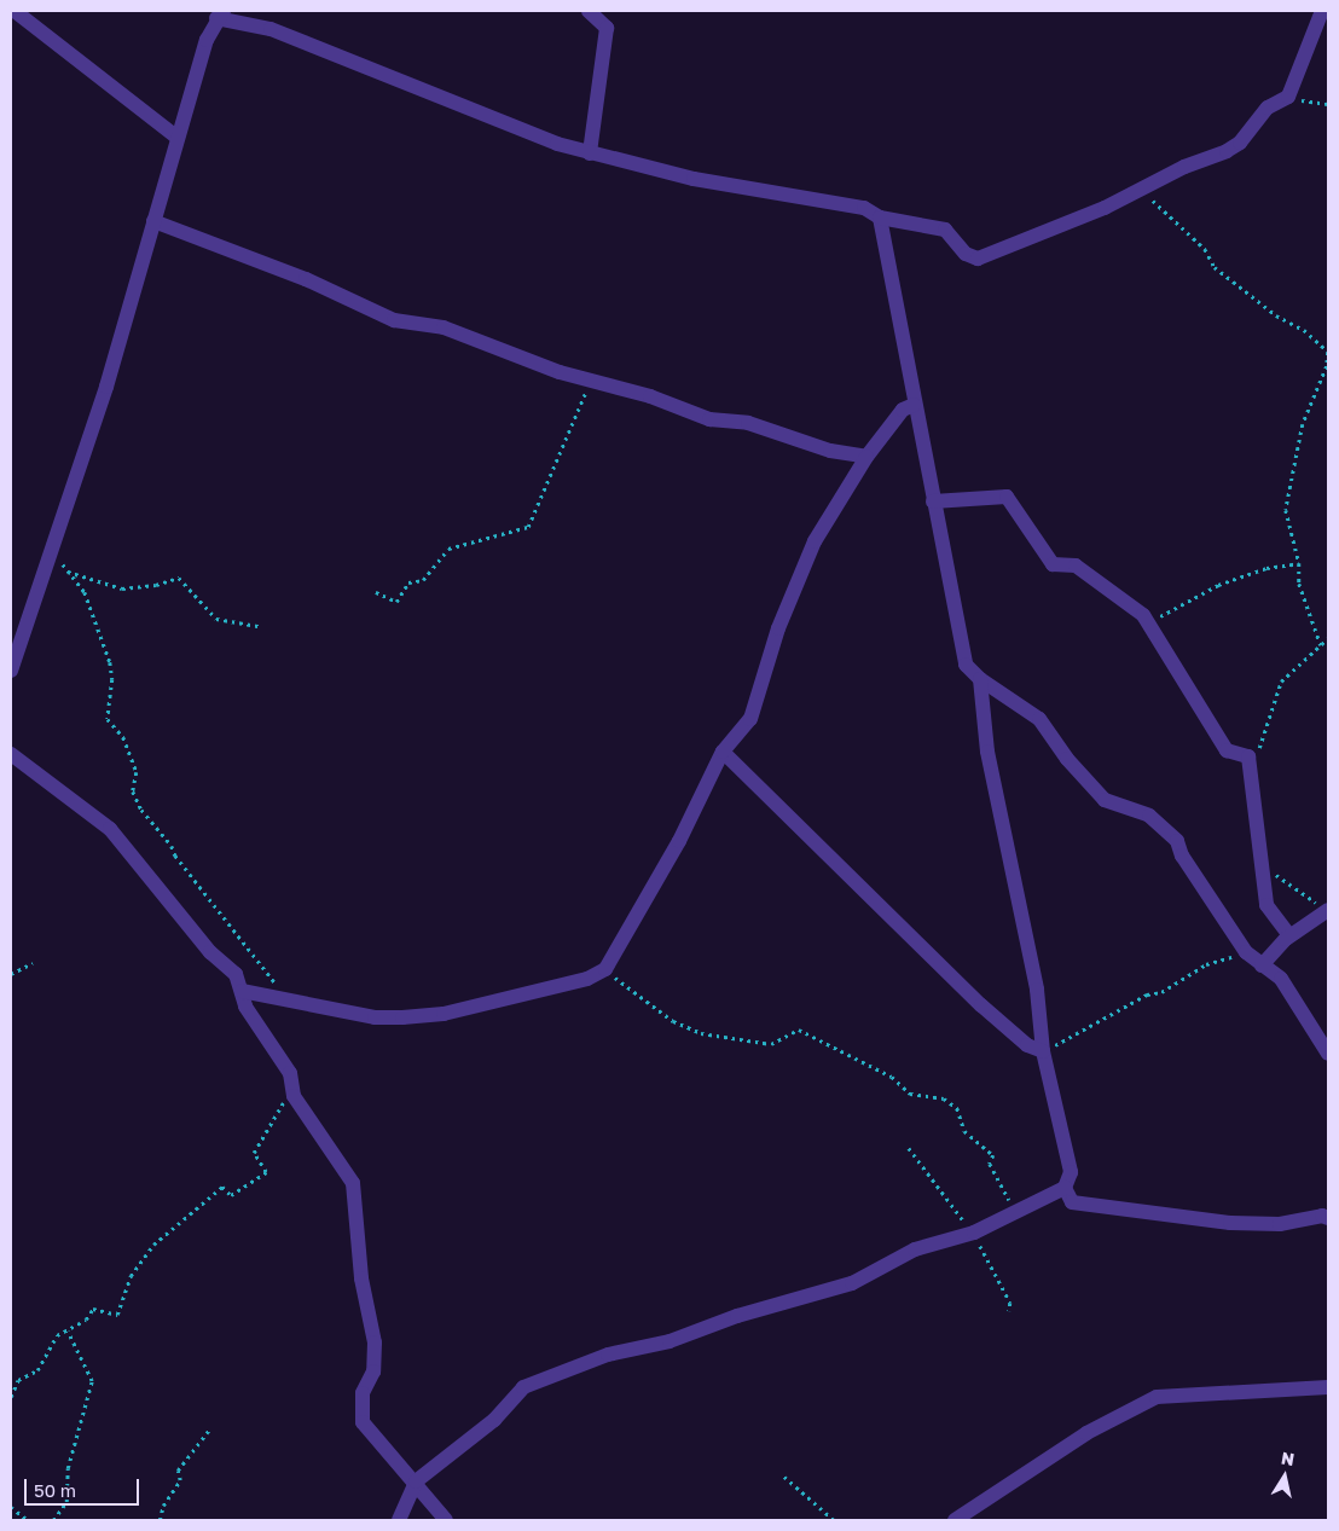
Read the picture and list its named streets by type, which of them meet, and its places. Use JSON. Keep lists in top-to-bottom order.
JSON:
{
  "scale_bar": "50 m",
  "north": "top"
}
